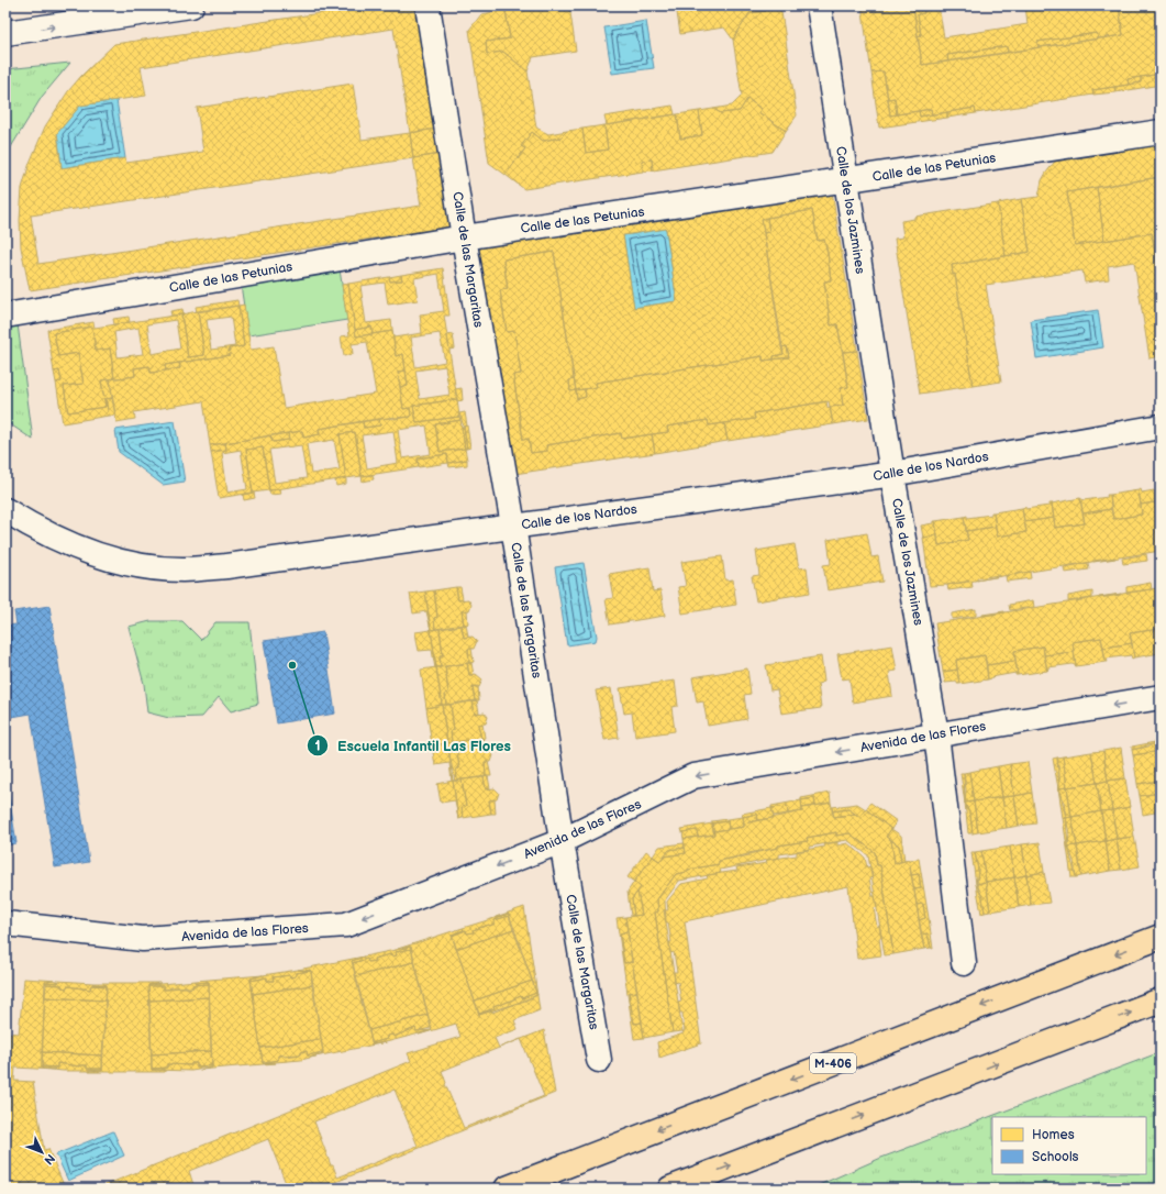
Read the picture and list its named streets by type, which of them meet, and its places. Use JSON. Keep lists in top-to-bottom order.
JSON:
{
  "streets": {
    "highway": ["M-406"],
    "street": [
      "Calle de las Petunias",
      "Calle de los Jazmines",
      "Calle de las Margaritas",
      "Calle de los Nardos",
      "Avenida de las Flores"
    ]
  },
  "crossings": [
    ["Calle de las Petunias", "Calle de los Jazmines"],
    ["Calle de las Petunias", "Calle de las Margaritas"],
    ["Calle de los Jazmines", "Calle de los Nardos"],
    ["Calle de los Jazmines", "Avenida de las Flores"],
    ["Calle de las Margaritas", "Calle de los Nardos"],
    ["Calle de las Margaritas", "Avenida de las Flores"]
  ],
  "one_way": ["Avenida de las Flores"],
  "places": ["Escuela Infantil Las Flores"],
  "legend": ["Homes", "Schools"],
  "north": "bottom right"
}
